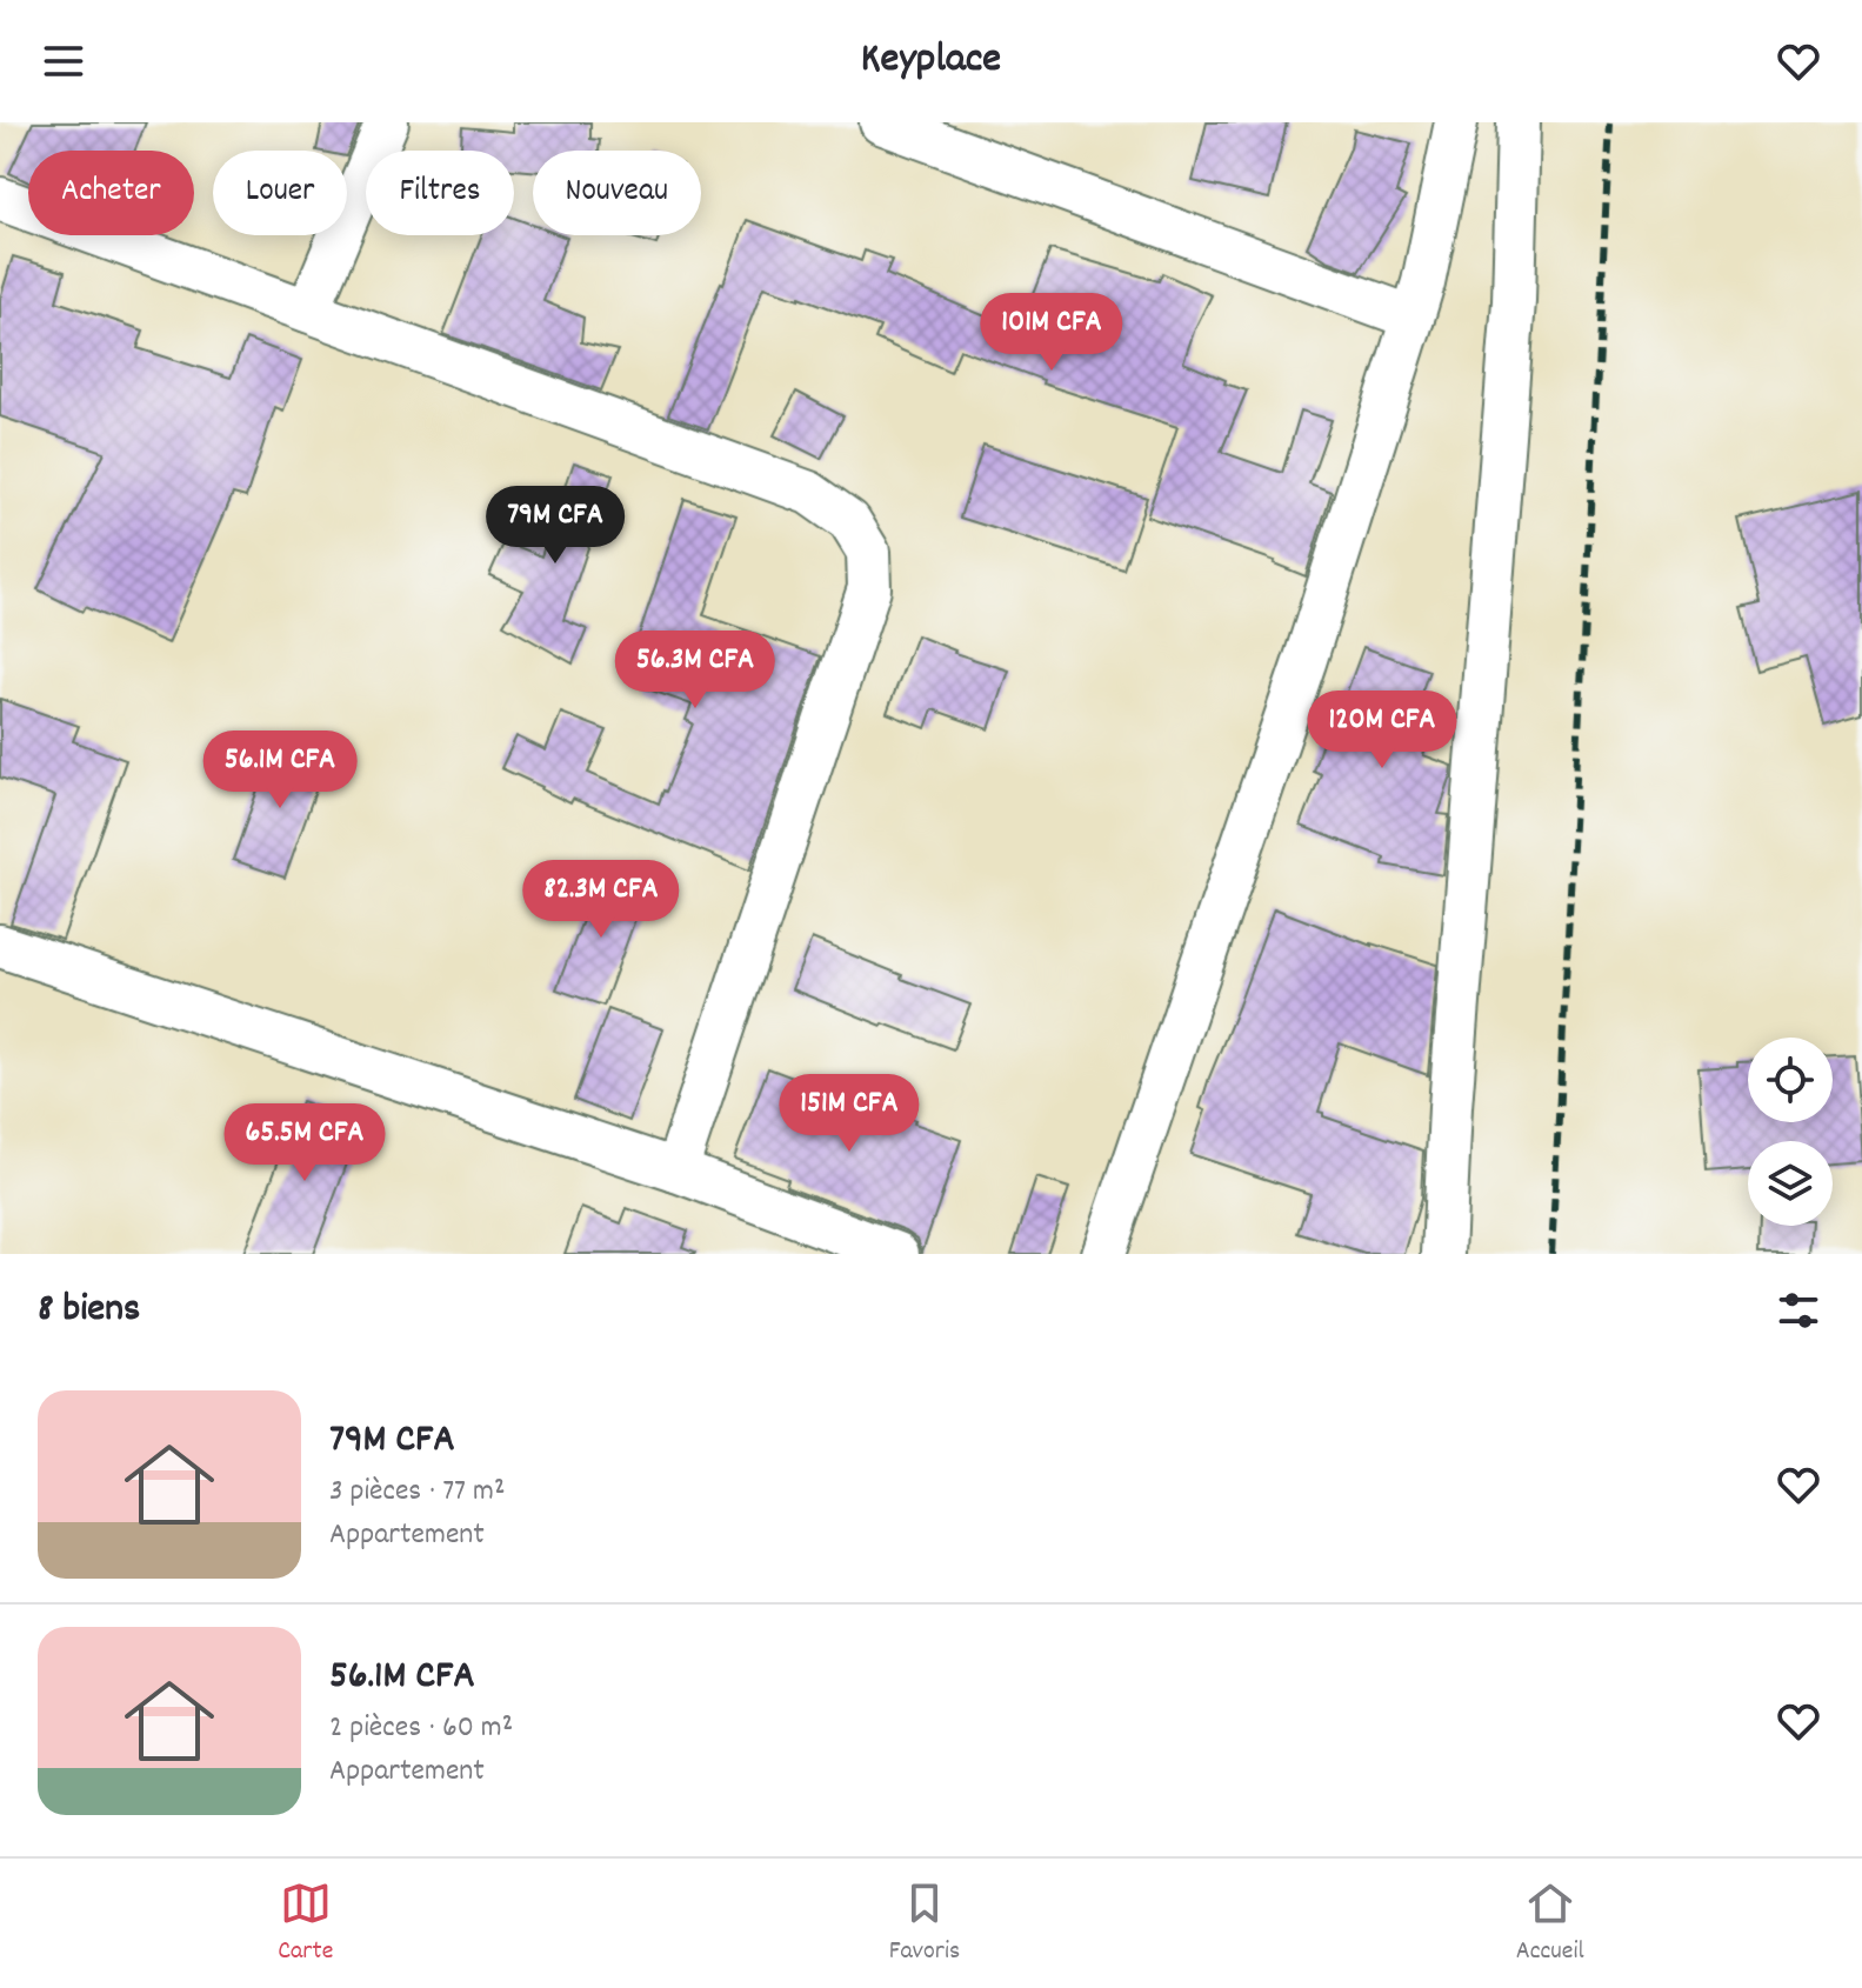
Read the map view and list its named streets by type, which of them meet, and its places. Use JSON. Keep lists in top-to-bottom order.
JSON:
{
  "page": {
    "header": "Keyplace",
    "chip": [
      "Acheter",
      "Louer",
      "Filtres",
      "Nouveau"
    ],
    "price": [
      "101M CFA",
      "79M CFA",
      "56.3M CFA",
      "120M CFA",
      "56.1M CFA",
      "82.3M CFA",
      "151M CFA",
      "65.5M CFA"
    ],
    "heading": "8 biens",
    "list": [
      {
        "name": "79M CFA",
        "note": "3 pièces · 77 m² · Appartement"
      },
      {
        "name": "56.1M CFA",
        "note": "2 pièces · 60 m² · Appartement"
      }
    ],
    "tabs": ["Carte", "Favoris", "Accueil"]
  }
}
